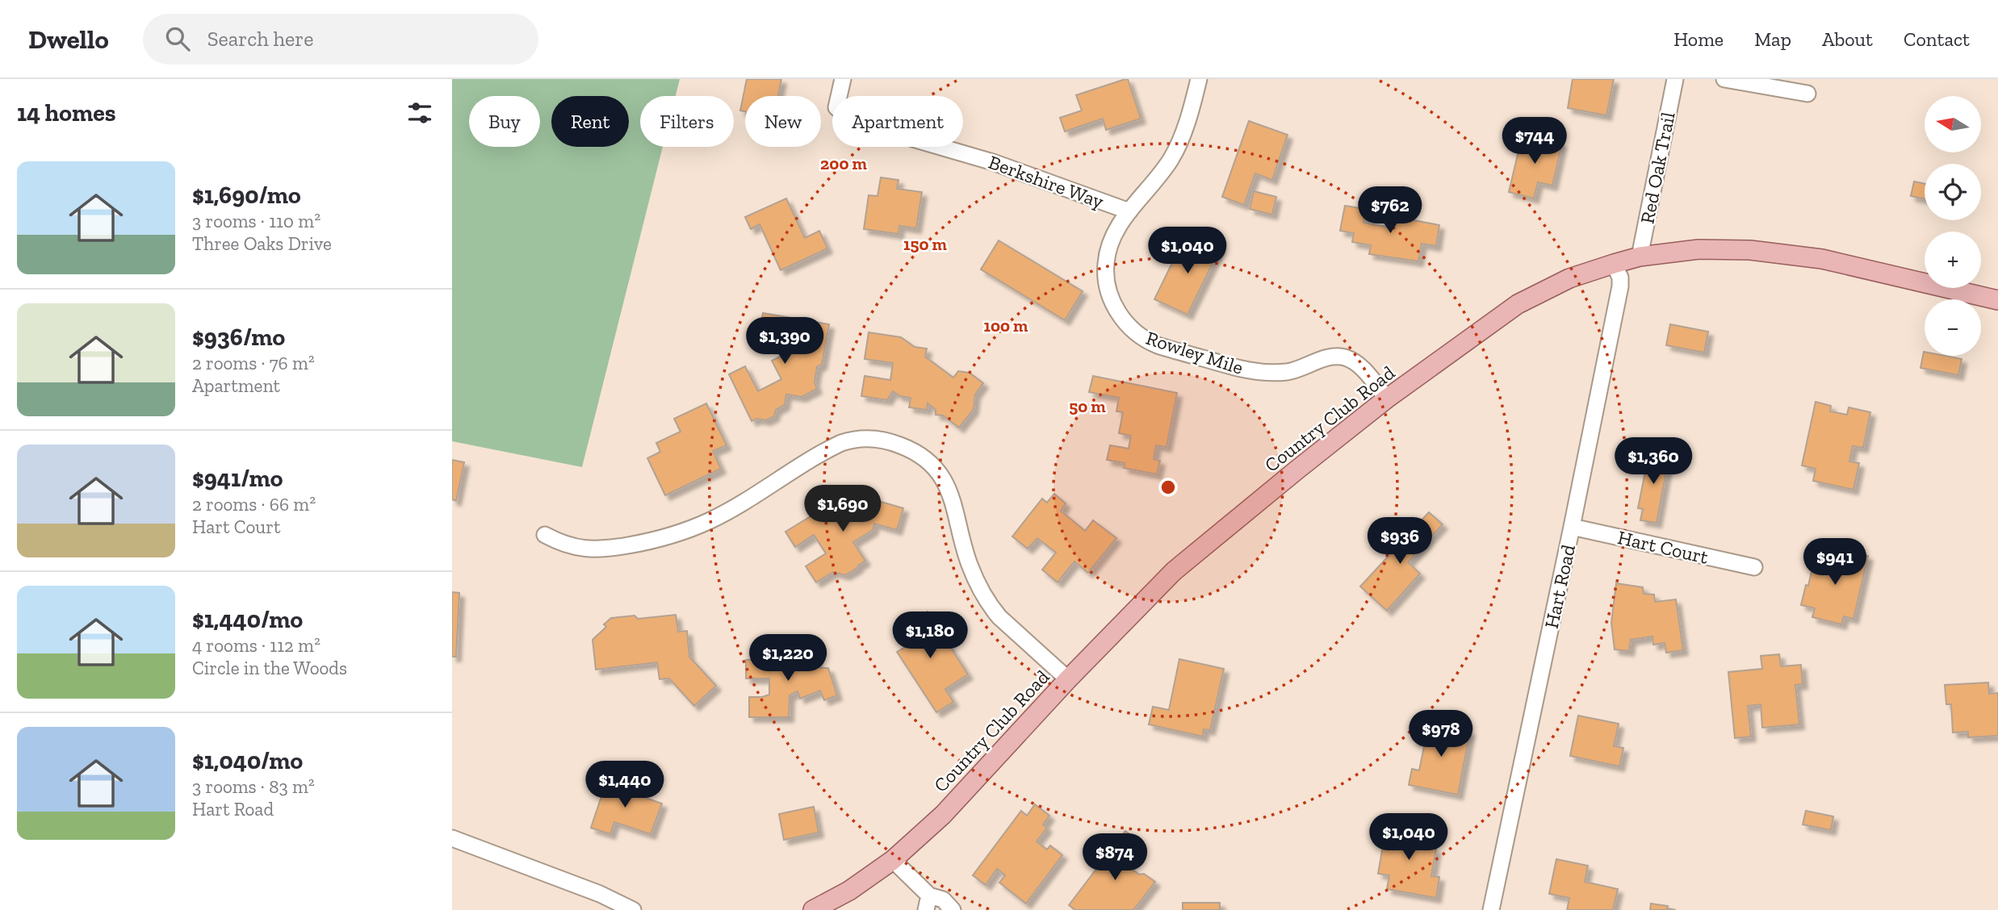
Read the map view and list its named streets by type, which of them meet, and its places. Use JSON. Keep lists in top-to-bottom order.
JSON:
{
  "streets": {
    "main road": ["Country Club Road"],
    "street": [
      "Red Oak Trail",
      "Berkshire Way",
      "Rowley Mile",
      "Hart Court",
      "Hart Road"
    ]
  },
  "crossings": [
    ["Red Oak Trail", "Country Club Road"],
    ["Berkshire Way", "Rowley Mile"],
    ["Rowley Mile", "Country Club Road"],
    ["Country Club Road", "Hart Road"],
    ["Hart Court", "Hart Road"]
  ],
  "north": "left",
  "page": {
    "header": "Dwello",
    "search": "Search here",
    "nav": [
      "Home",
      "Map",
      "About",
      "Contact"
    ],
    "heading": "14 homes",
    "map_buttons": ["+", "−"],
    "chip": [
      "Buy",
      "Rent",
      "Filters",
      "New",
      "Apartment"
    ],
    "price": [
      "$744",
      "$762",
      "$1,040",
      "$1,390",
      "$1,360",
      "$1,690",
      "$936",
      "$941",
      "$1,180",
      "$1,220",
      "$978",
      "$1,440",
      "$1,040",
      "$874"
    ],
    "list": [
      {
        "name": "$1,690/mo",
        "note": "3 rooms · 110 m² · Three Oaks Drive"
      },
      {
        "name": "$936/mo",
        "note": "2 rooms · 76 m² · Apartment"
      },
      {
        "name": "$941/mo",
        "note": "2 rooms · 66 m² · Hart Court"
      },
      {
        "name": "$1,440/mo",
        "note": "4 rooms · 112 m² · Circle in the Woods"
      },
      {
        "name": "$1,040/mo",
        "note": "3 rooms · 83 m² · Hart Road"
      }
    ]
  },
  "rings": [
    "200 m",
    "150 m",
    "100 m",
    "50 m"
  ]
}
